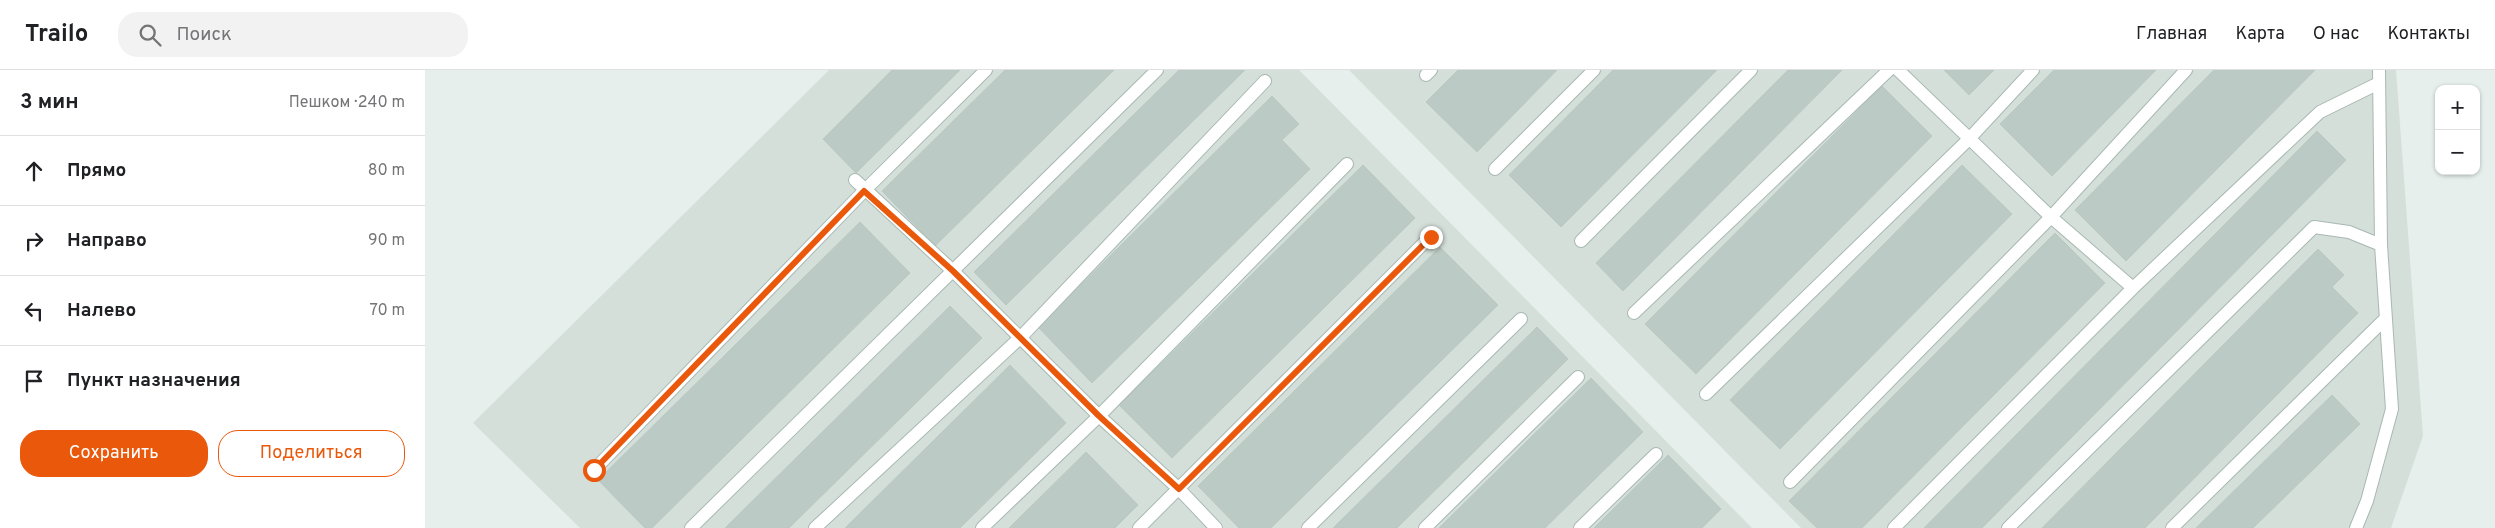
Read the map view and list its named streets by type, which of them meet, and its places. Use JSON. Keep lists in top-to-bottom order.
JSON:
{
  "page": {
    "header": "Trailo",
    "search": "Поиск",
    "nav": [
      "Главная",
      "Карта",
      "О нас",
      "Контакты"
    ],
    "heading": ["3 мин", "Пешком · 240 m"],
    "map_buttons": ["+", "−"],
    "list": [
      ["Прямо", "80 m"],
      ["Направо", "90 m"],
      ["Налево", "70 m"],
      "Пункт назначения"
    ],
    "buttons": ["Сохранить", "Поделиться"]
  }
}
